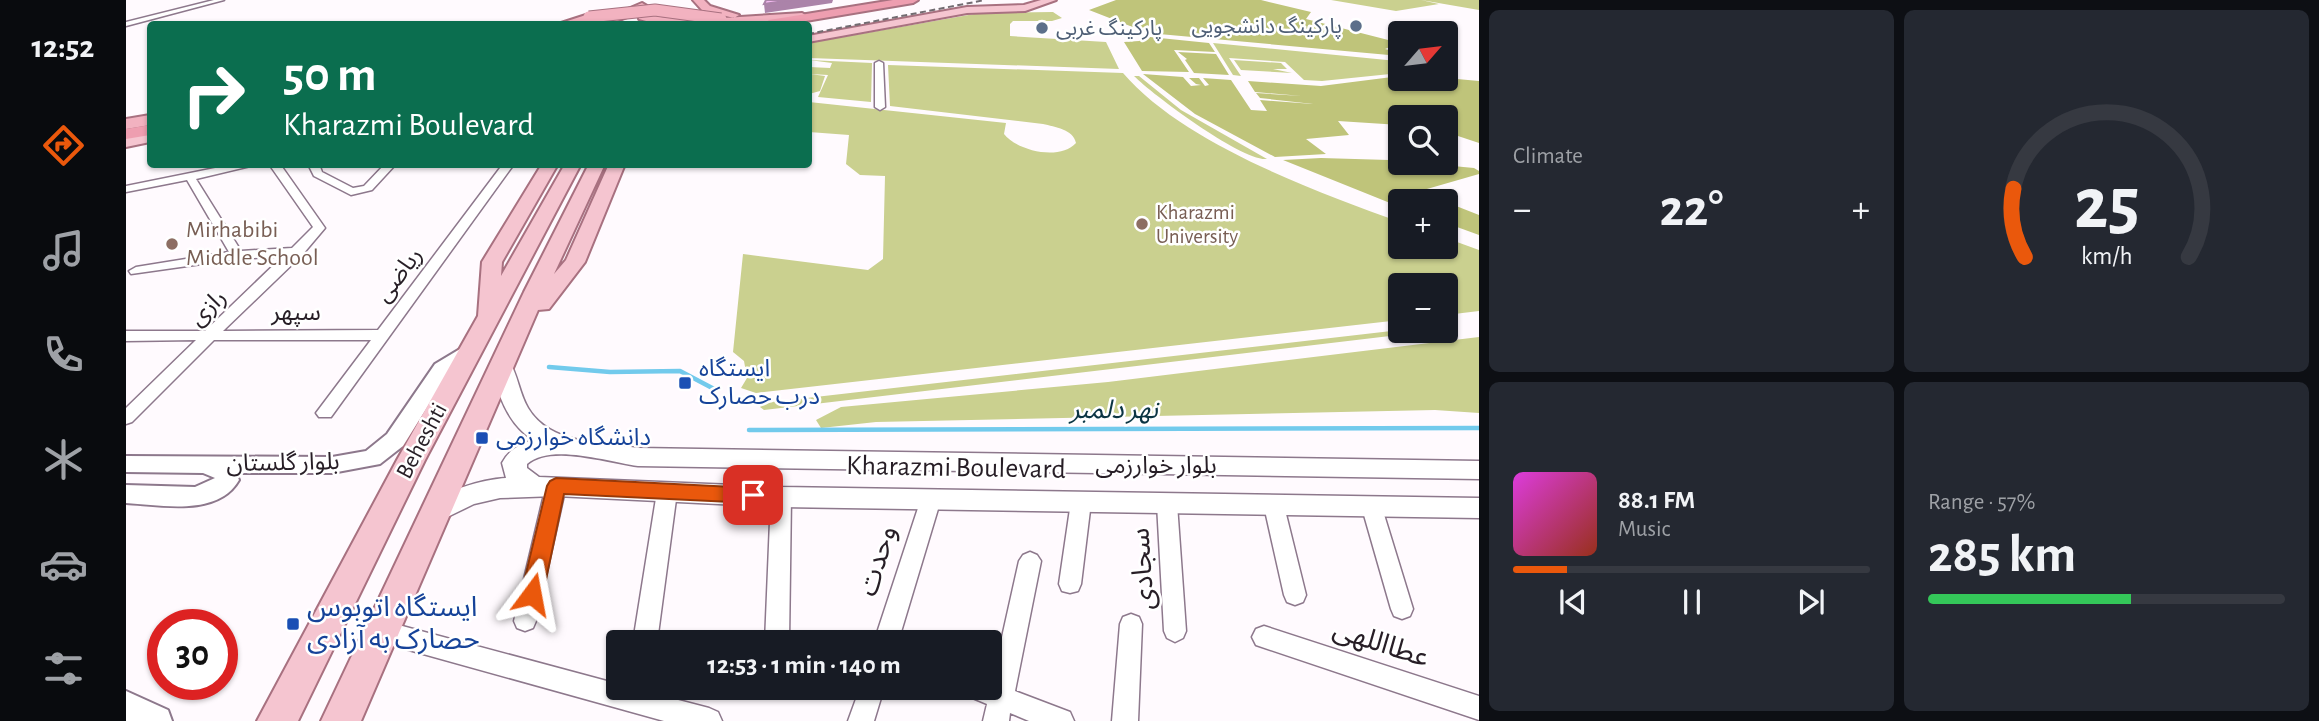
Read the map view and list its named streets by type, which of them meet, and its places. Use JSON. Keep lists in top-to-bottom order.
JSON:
{
  "streets": {
    "main road": ["Beheshti", "بلوار خوارزمی", "Kharazmi Boulevard"],
    "street": [
      "ریاضی",
      "رازی",
      "سپهر",
      "بلوار گلستان",
      "وحدت",
      "سجادی",
      "عطااللهی"
    ]
  },
  "crossings": [
    ["ریاضی", "سپهر"],
    ["رازی", "سپهر"],
    ["Beheshti", "بلوار گلستان"],
    ["Beheshti", "بلوار خوارزمی"],
    ["Beheshti", "Kharazmi Boulevard"],
    ["Kharazmi Boulevard", "وحدت"],
    ["Kharazmi Boulevard", "سجادی"],
    ["Kharazmi Boulevard", "عطااللهی"]
  ],
  "water": ["نهر دلمبر"],
  "places": {
    "other": [
      "پارکینگ دانشجویی",
      "پارکینگ غربی",
      "Kharazmi University",
      "Mirhabibi Middle School"
    ],
    "transit": ["ایستگاه درب حصارک", "دانشگاه خوارزمی", "ایستگاه اتوبوس حصارک به آزادی"]
  },
  "north": "top right",
  "page": {
    "tabs": "12:52",
    "tile": [
      "Climate",
      ["Range · 57%", "285 km"]
    ],
    "map_buttons": ["+", "−"],
    "turn": ["50 m", "Kharazmi Boulevard"],
    "heat": ["−", "22°", "+"],
    "song": ["88.1 FM", "Music"],
    "limit": "30",
    "trip": "12:53 · 1 min · 140 m",
    "gauge": ["25", "km/h"]
  }
}
